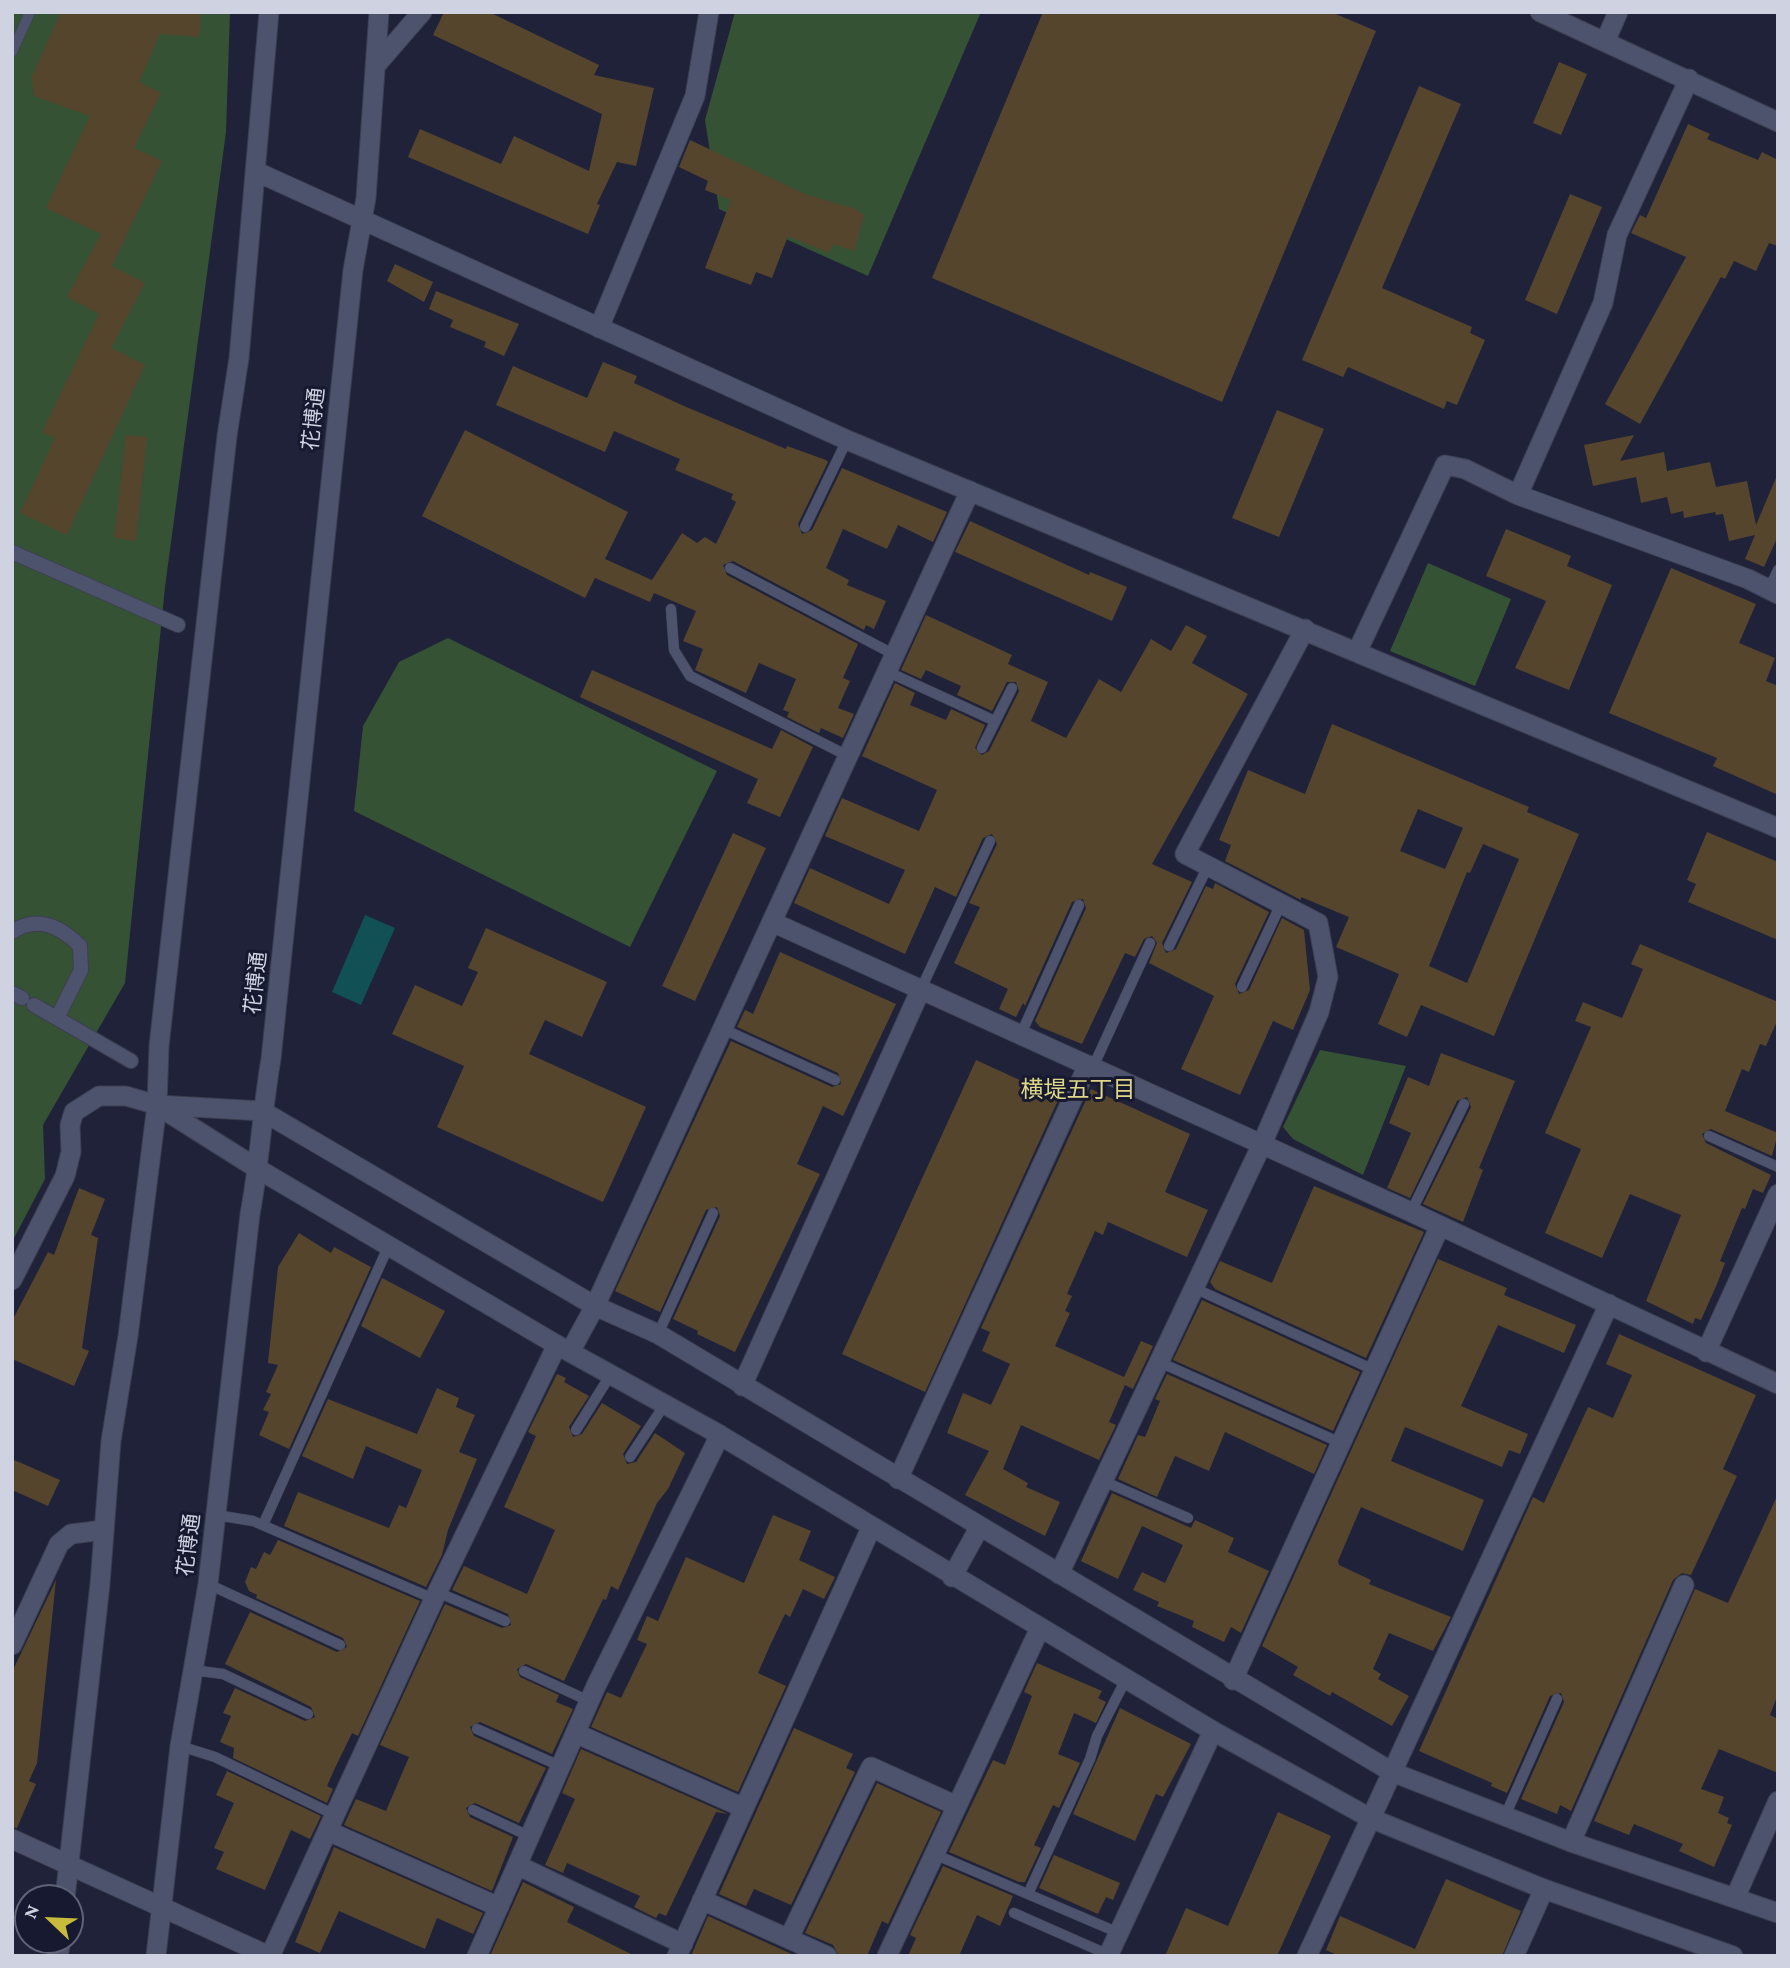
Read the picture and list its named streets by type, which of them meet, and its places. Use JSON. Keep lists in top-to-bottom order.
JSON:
{
  "streets": {
    "street": ["花博通"]
  },
  "districts": ["横堤五丁目"],
  "north": "top left"
}
